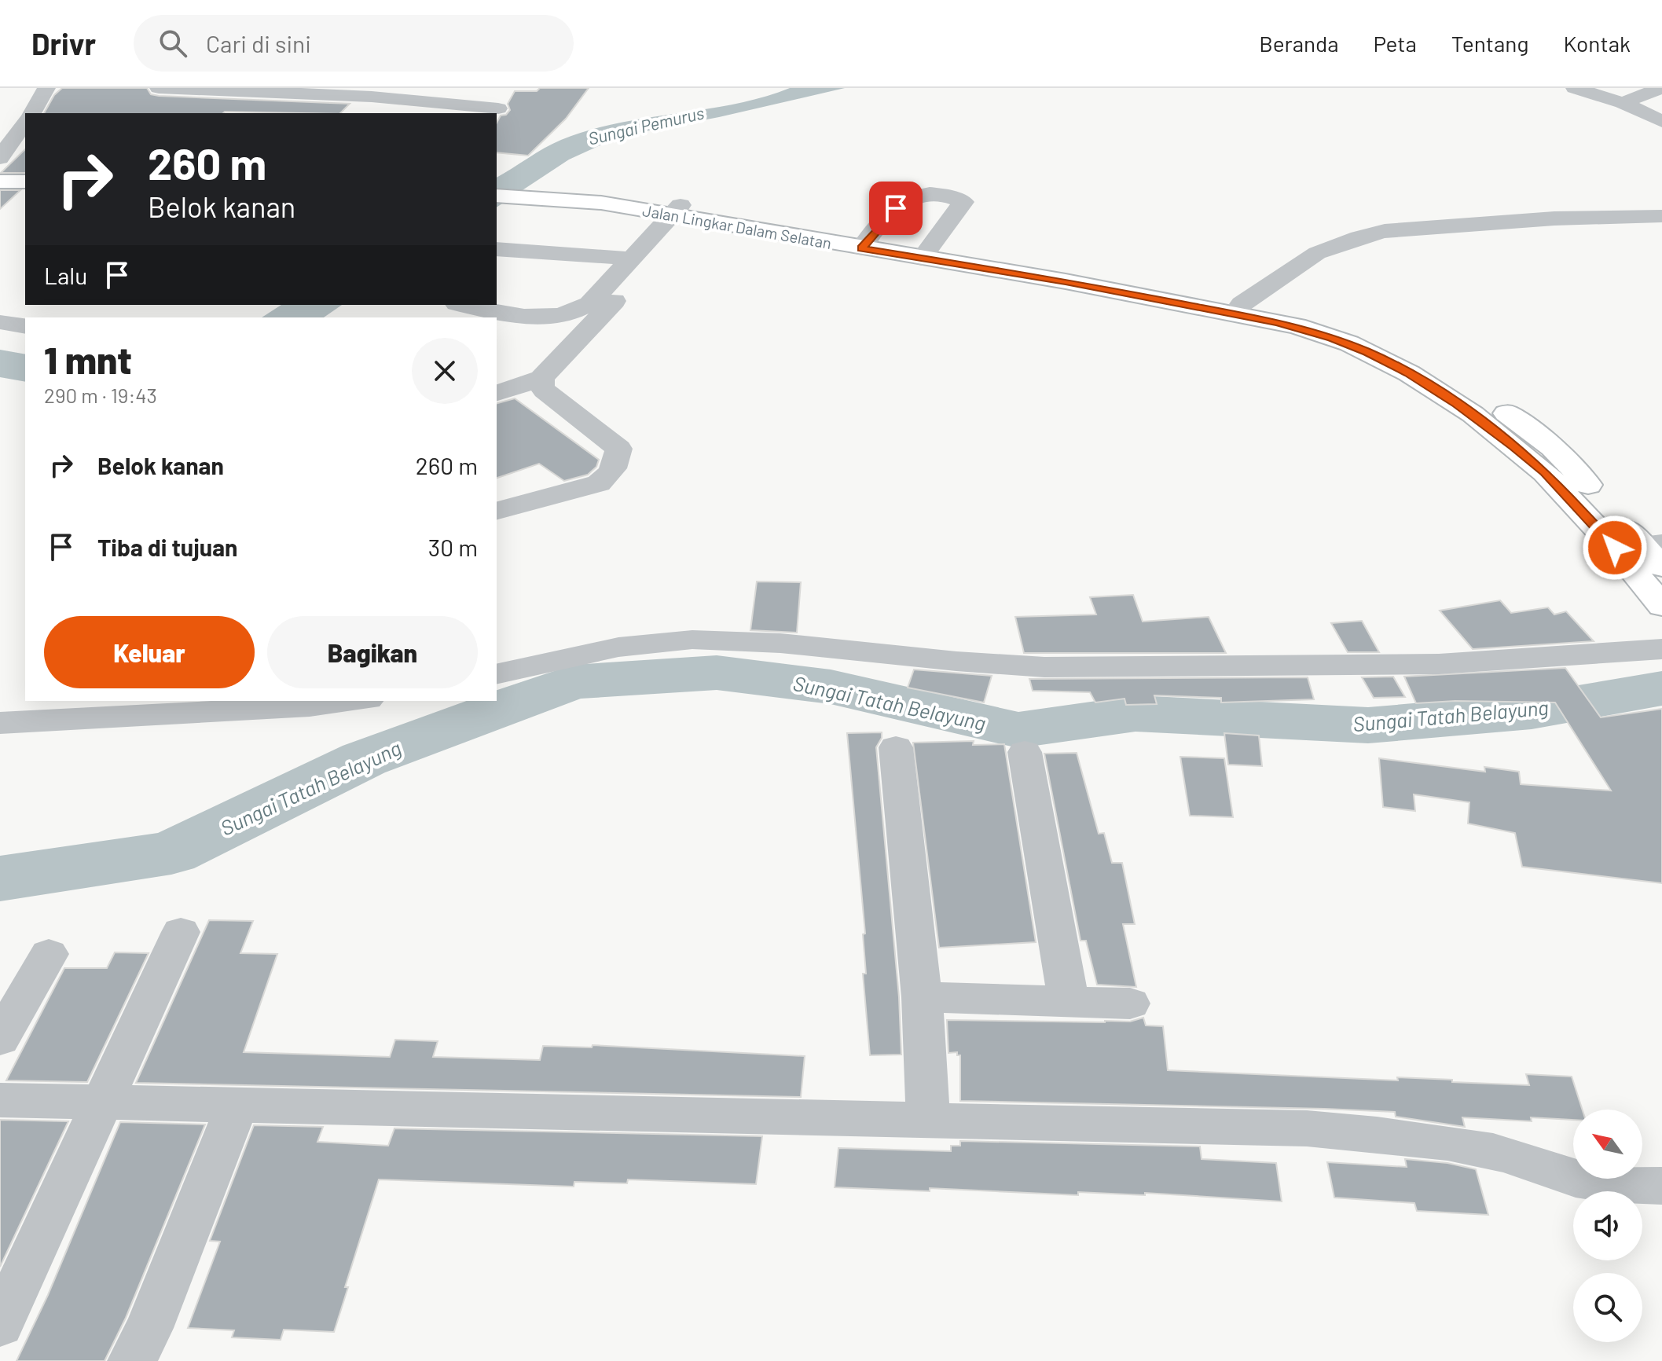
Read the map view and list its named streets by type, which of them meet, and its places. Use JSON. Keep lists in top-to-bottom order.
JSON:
{
  "streets": {
    "main road": ["Jalan Lingkar Dalam Selatan"]
  },
  "water": ["Sungai Pemurus", "Sungai Tatah Belayung"],
  "north": "top left",
  "page": {
    "header": "Drivr",
    "search": "Cari di sini",
    "nav": [
      "Beranda",
      "Peta",
      "Tentang",
      "Kontak"
    ],
    "turn": ["260 m", "Belok kanan"],
    "then": "Lalu",
    "heading": ["1 mnt", "290 m · 19:43"],
    "list": [
      {
        "name": "Belok kanan",
        "value": "260 m"
      },
      {
        "name": "Tiba di tujuan",
        "value": "30 m"
      }
    ],
    "buttons": ["Keluar", "Bagikan"]
  }
}
